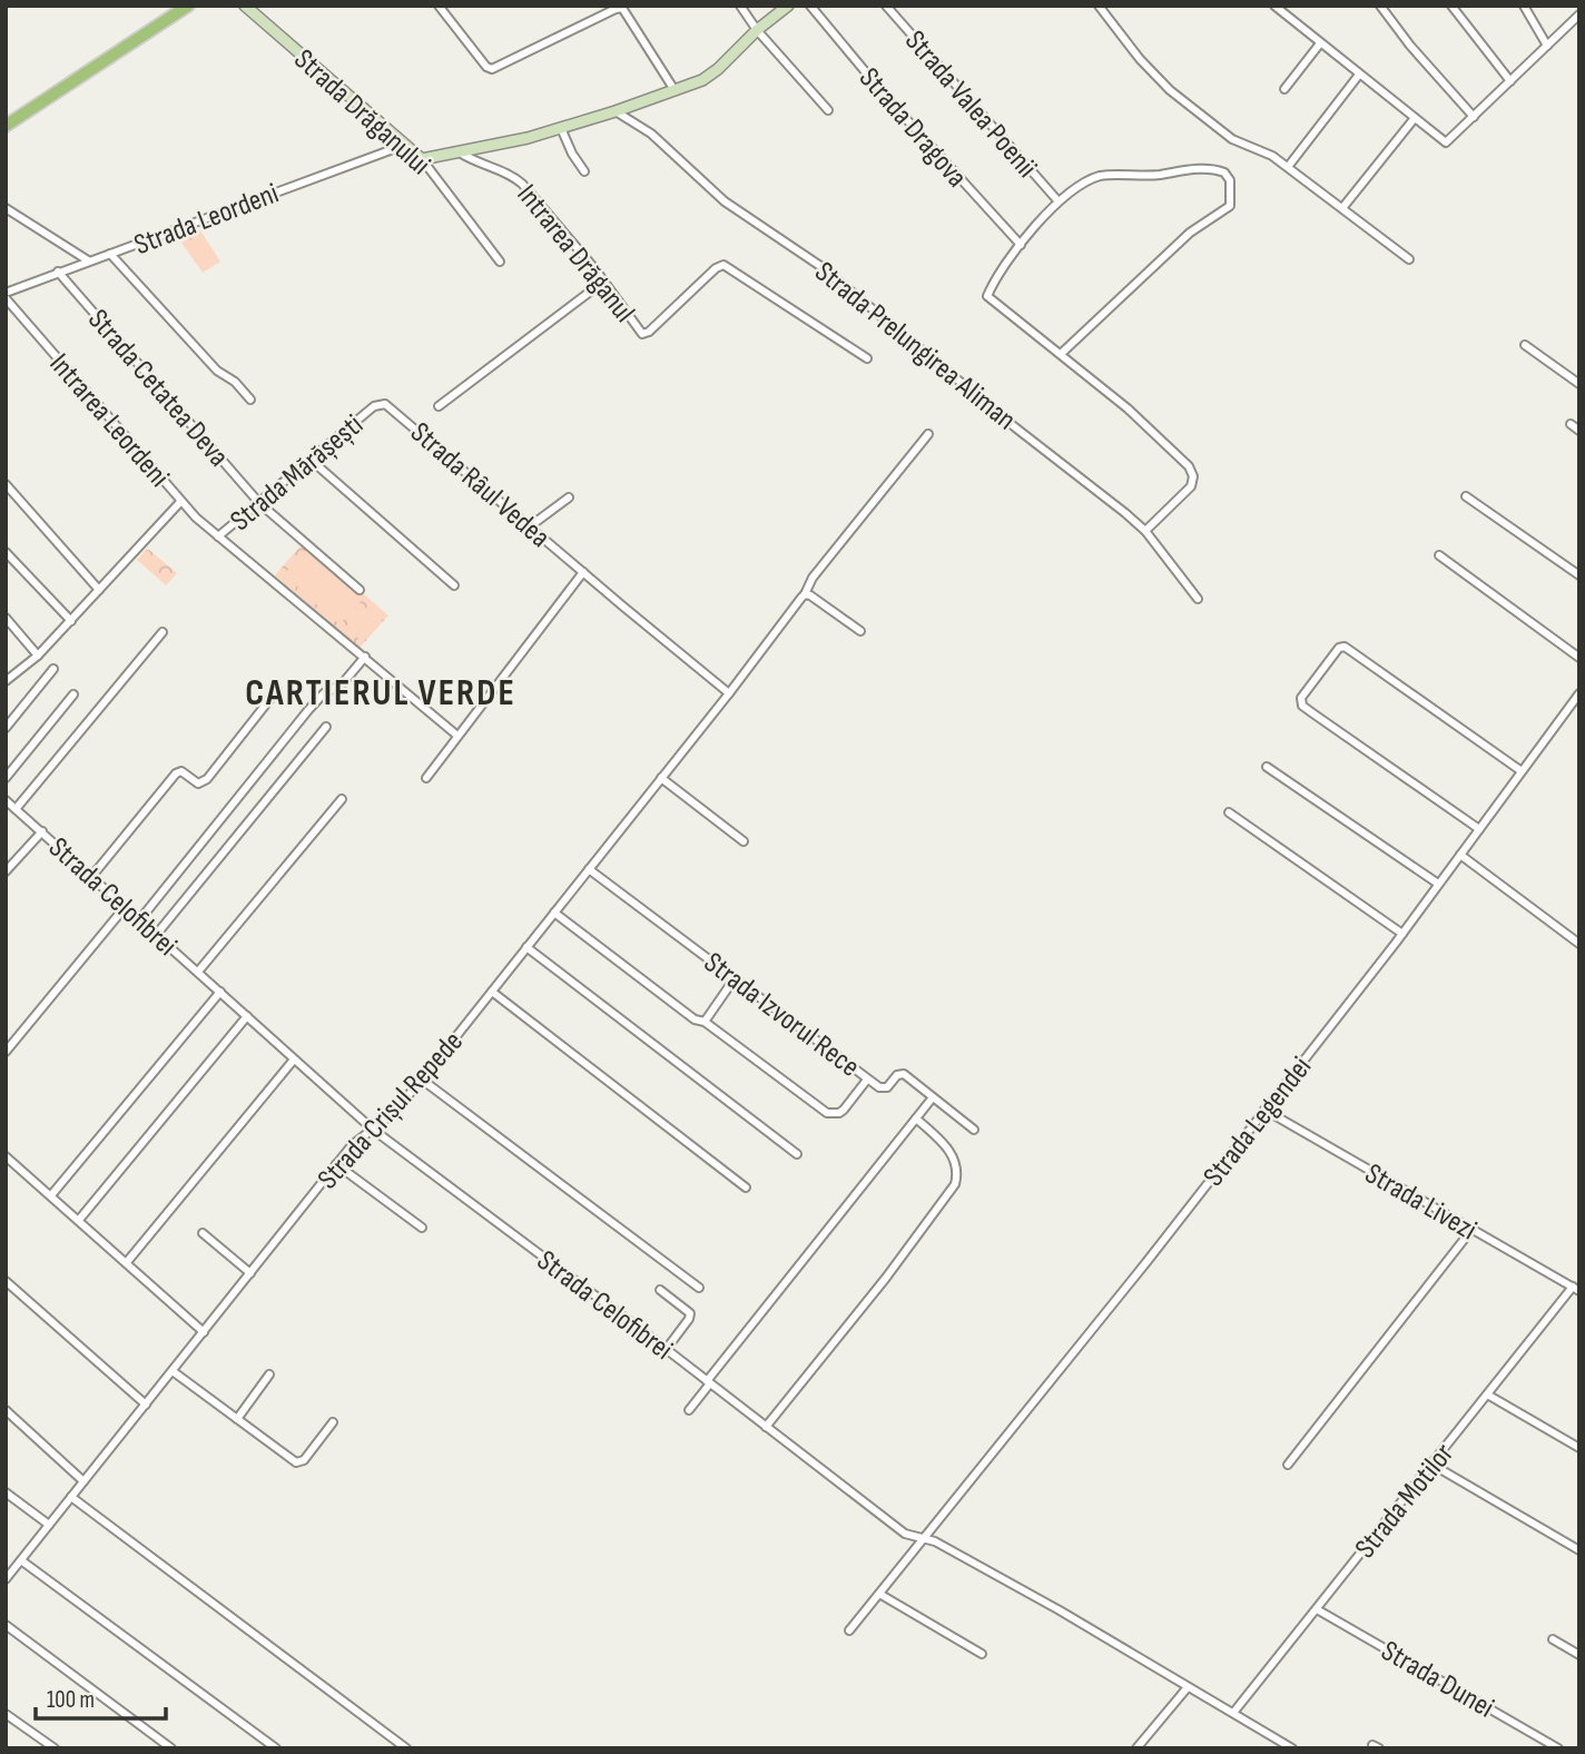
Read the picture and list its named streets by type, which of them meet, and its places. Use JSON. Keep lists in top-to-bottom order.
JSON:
{
  "streets": {
    "street": [
      "Strada Valea Poenii",
      "Strada Drăganului",
      "Strada Dragova",
      "Strada Leordeni",
      "Intrarea Drăganul",
      "Strada Prelungirea Aliman",
      "Strada Cetatea Deva",
      "Intrarea Leordeni",
      "Strada Mărășești",
      "Strada Râul Vedea",
      "Strada Celofibrei",
      "Strada Izvorul Rece",
      "Strada Crișul Repede",
      "Strada Legendei",
      "Strada Livezi",
      "Strada Motilor",
      "Strada Dunei"
    ]
  },
  "crossings": [
    ["Strada Drăganului", "Strada Leordeni"],
    ["Strada Leordeni", "Strada Cetatea Deva"],
    ["Intrarea Drăganul", "Strada Râul Vedea"],
    ["Strada Cetatea Deva", "Strada Mărășești"],
    ["Intrarea Leordeni", "Strada Mărășești"],
    ["Strada Mărășești", "Strada Râul Vedea"],
    ["Strada Râul Vedea", "Strada Crișul Repede"],
    ["Strada Celofibrei", "Strada Crișul Repede"],
    ["Strada Celofibrei", "Strada Legendei"],
    ["Strada Celofibrei", "Strada Motilor"],
    ["Strada Izvorul Rece", "Strada Crișul Repede"],
    ["Strada Legendei", "Strada Livezi"],
    ["Strada Livezi", "Strada Motilor"],
    ["Strada Motilor", "Strada Dunei"]
  ],
  "districts": ["CARTIERUL VERDE"],
  "scale_bar": "100 m"
}
